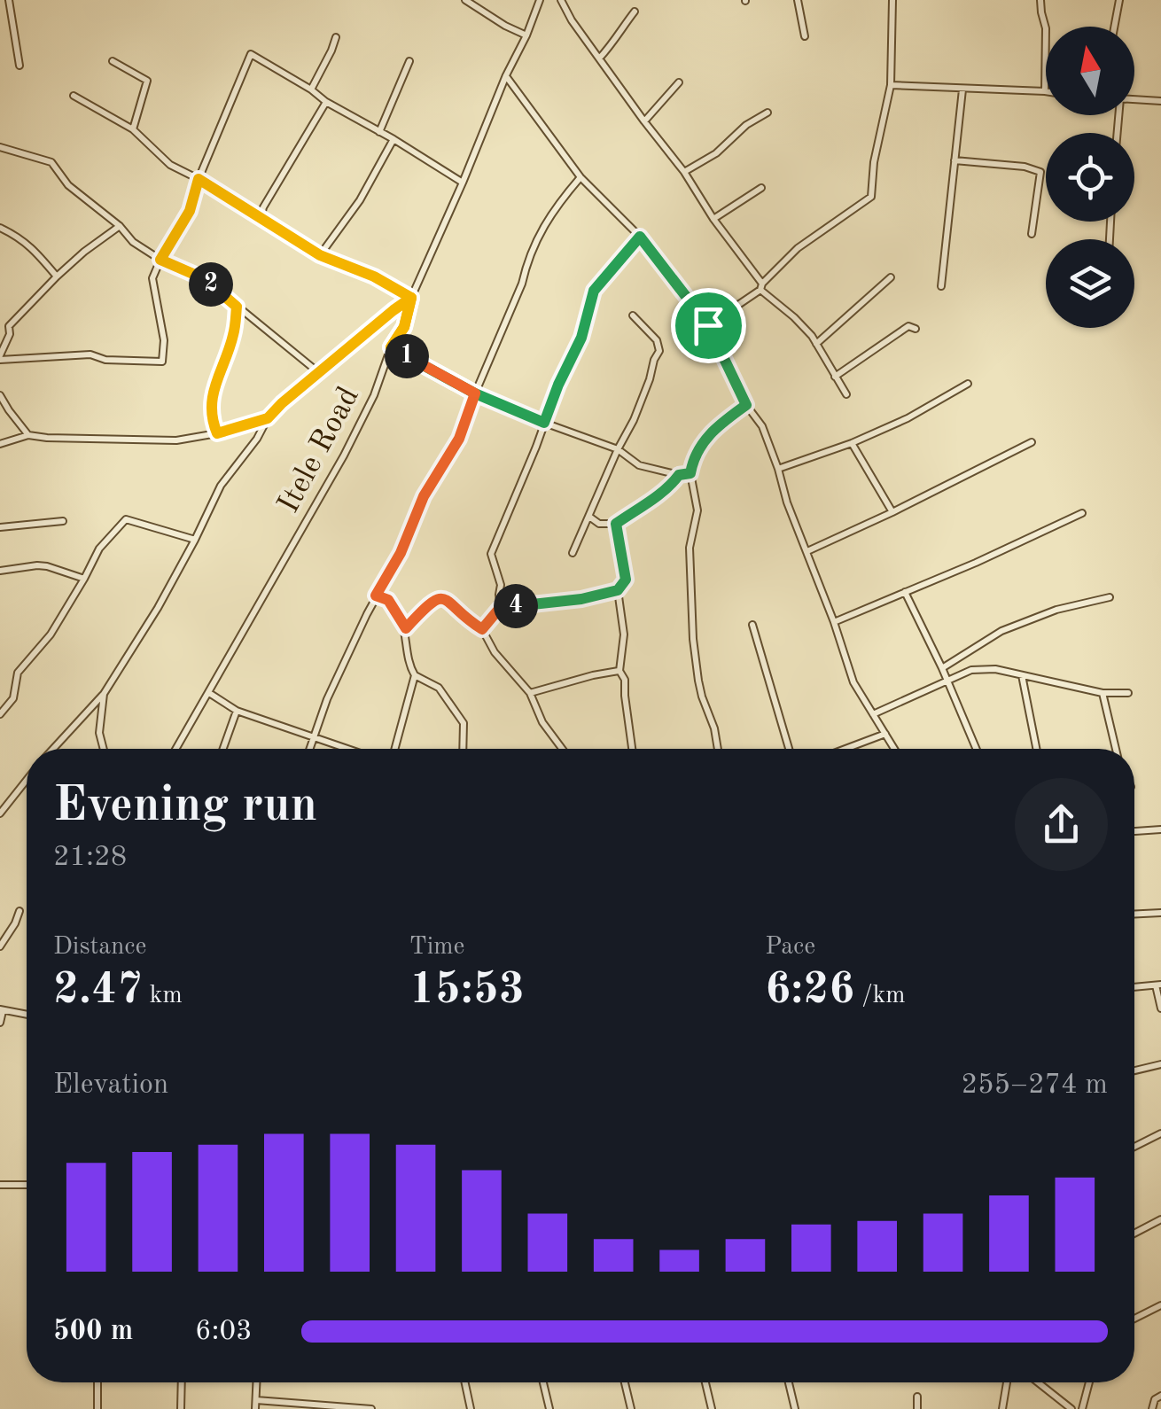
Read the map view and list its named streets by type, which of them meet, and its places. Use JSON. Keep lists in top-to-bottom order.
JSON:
{
  "streets": {
    "street": ["Itele Road"]
  },
  "north": "top",
  "page": {
    "pins": ["2", "1", "4"],
    "heading": ["Evening run", "21:28"],
    "stats": [
      ["Distance", "2.47 km"],
      ["Time", "15:53"],
      ["Pace", "6:26 /km"]
    ],
    "chart": ["Elevation", "255–274 m"],
    "list": [
      {
        "name": "500 m",
        "note": "6:03"
      }
    ]
  }
}
